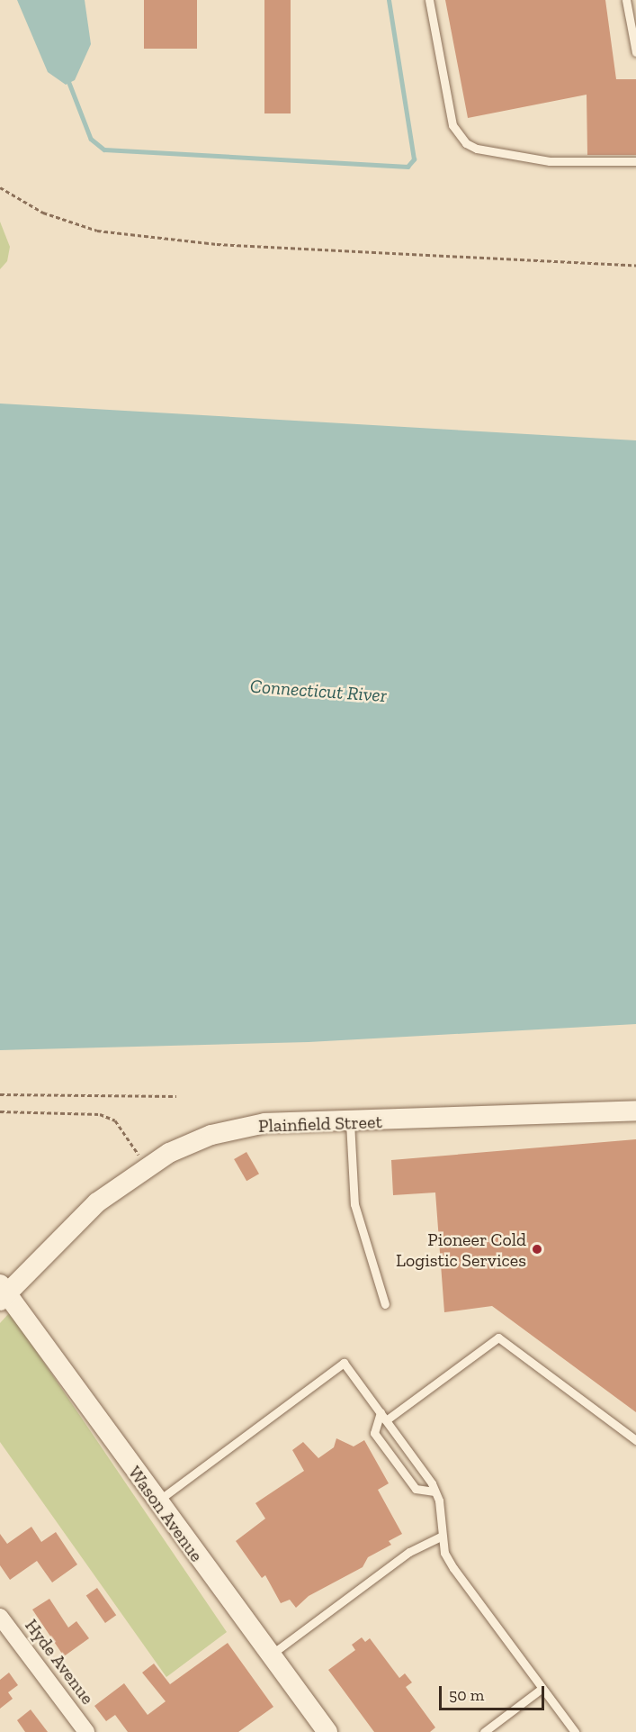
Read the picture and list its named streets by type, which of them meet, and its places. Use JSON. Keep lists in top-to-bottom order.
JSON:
{
  "streets": {
    "street": ["Plainfield Street", "Wason Avenue", "Hyde Avenue"]
  },
  "crossings": [
    ["Plainfield Street", "Wason Avenue"]
  ],
  "water": ["Connecticut River"],
  "places": ["Pioneer Cold Logistic Services"],
  "scale_bar": "50 m"
}
